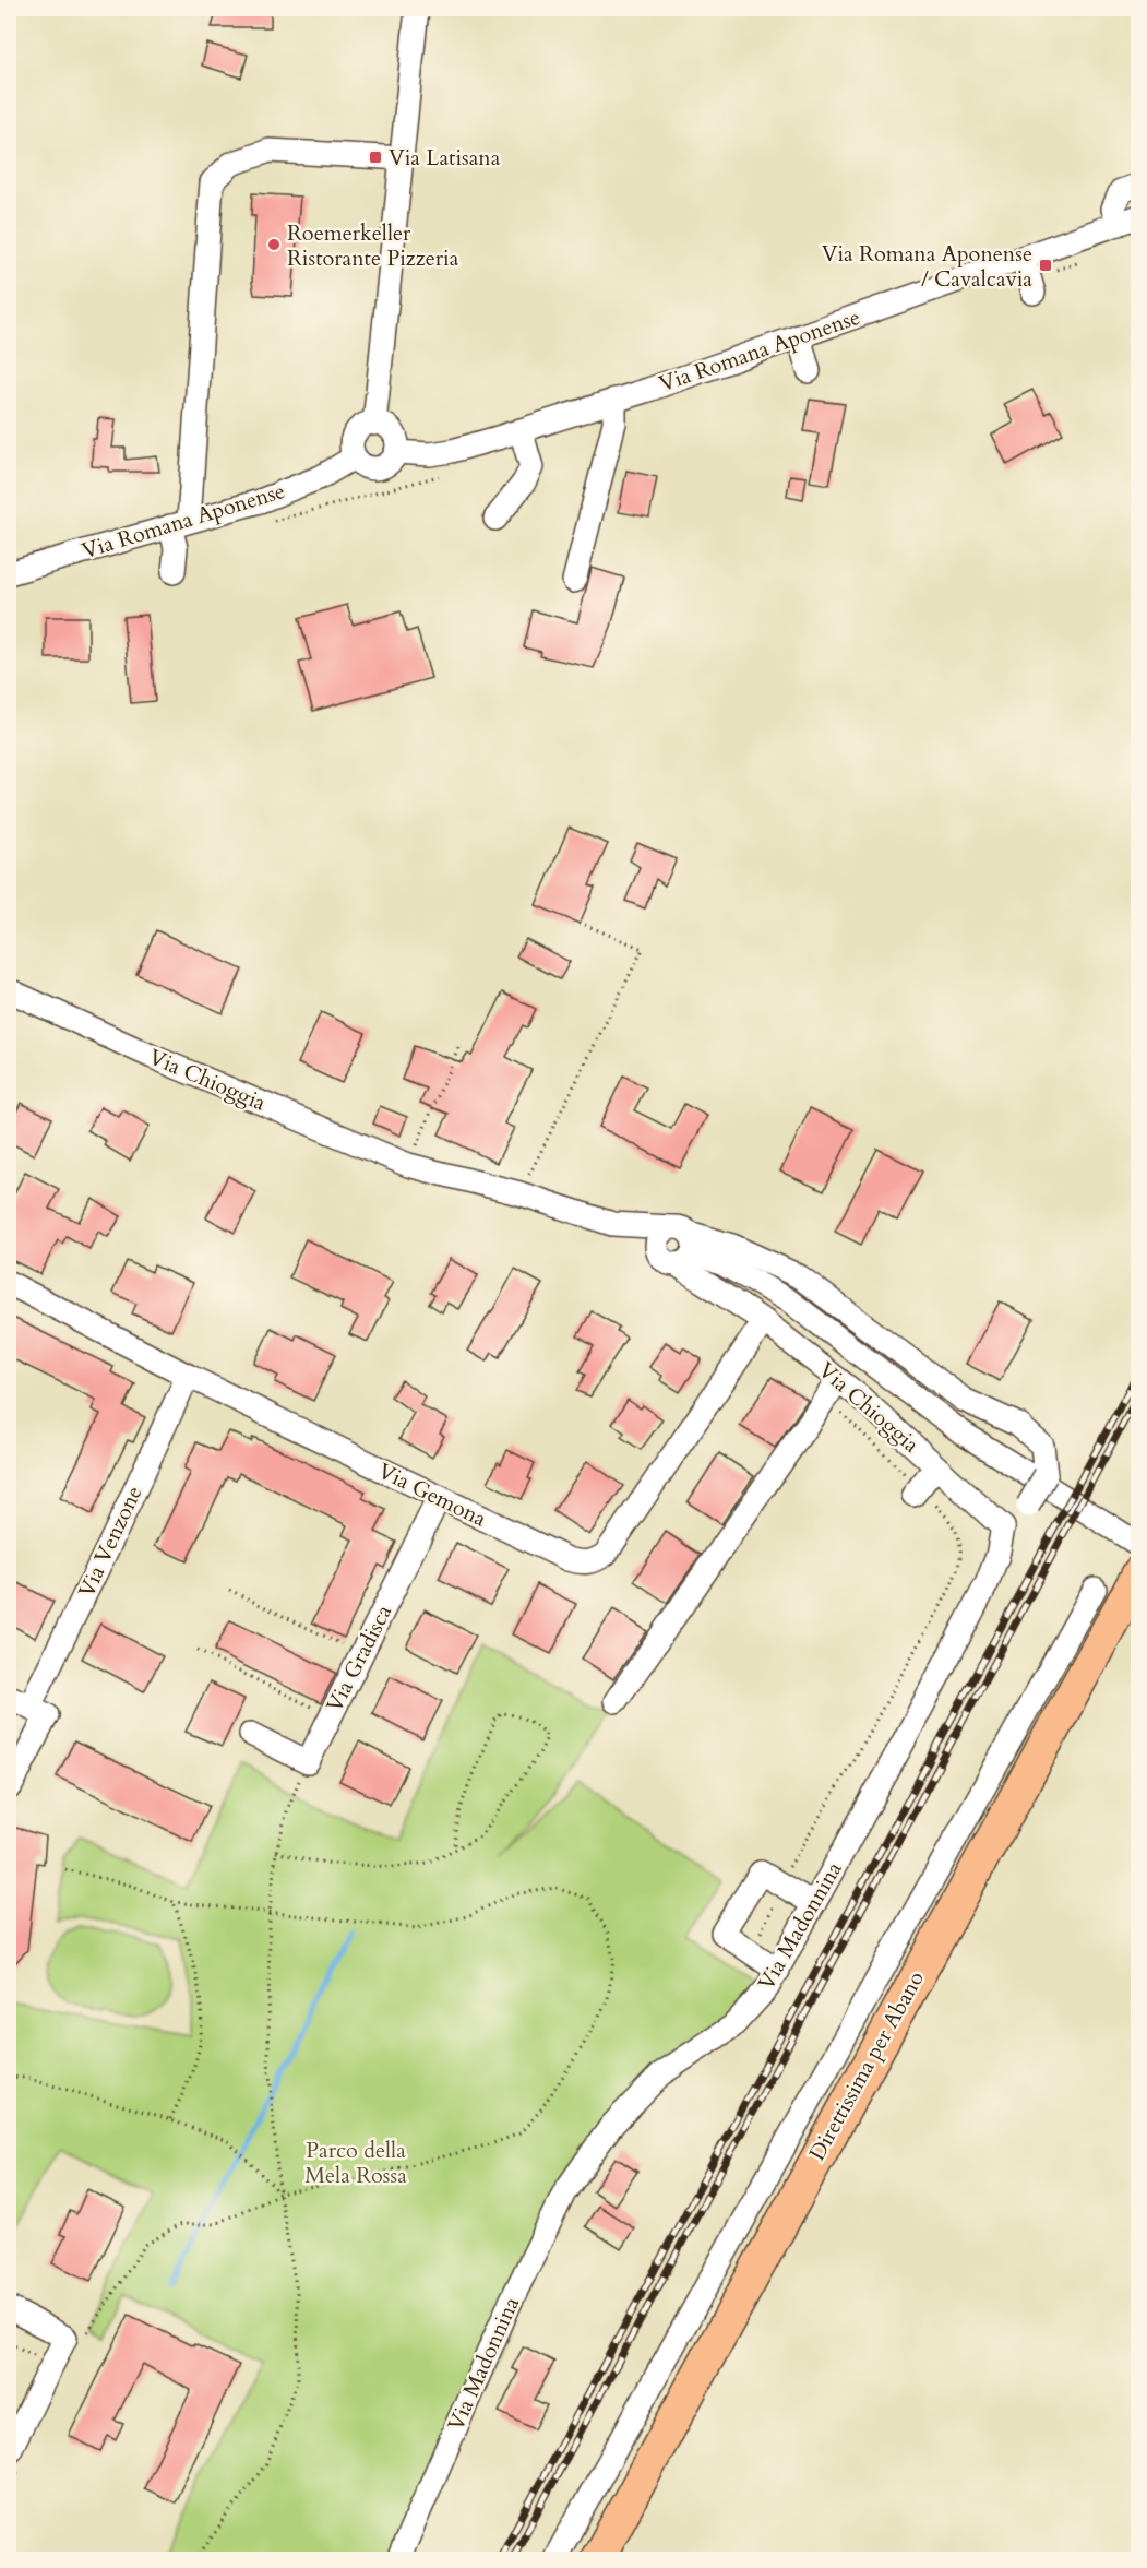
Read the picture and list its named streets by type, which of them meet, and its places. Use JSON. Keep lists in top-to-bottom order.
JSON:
{
  "streets": {
    "highway": ["Direttissima per Abano"],
    "street": [
      "Via Romana Aponense",
      "Via Chioggia",
      "Via Gemona",
      "Via Venzone",
      "Via Gradisca",
      "Via Madonnina"
    ]
  },
  "crossings": [
    ["Via Chioggia", "Via Gemona"],
    ["Via Chioggia", "Via Madonnina"],
    ["Via Gemona", "Via Venzone"],
    ["Via Gemona", "Via Gradisca"]
  ],
  "parks": ["Parco della Mela Rossa"],
  "places": {
    "transit": ["Via Latisana", "Via Romana Aponense / Cavalcavia"],
    "other": ["Roemerkeller Ristorante Pizzeria"]
  }
}
